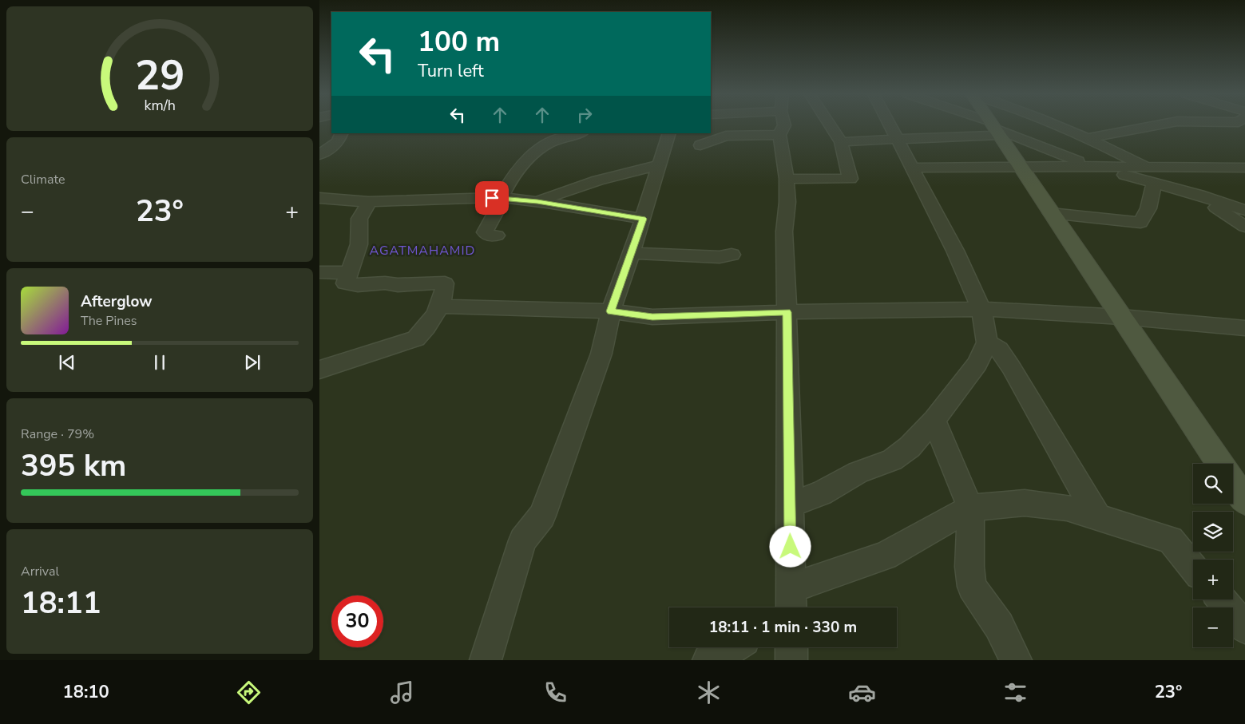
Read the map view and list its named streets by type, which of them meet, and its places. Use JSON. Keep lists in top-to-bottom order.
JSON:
{
  "districts": ["AGATMAHAMID"],
  "page": {
    "turn": ["100 m", "Turn left"],
    "tile": [
      "Climate",
      ["Range · 79%", "395 km"],
      ["Arrival", "18:11"]
    ],
    "heat": ["−", "23°", "+"],
    "song": ["Afterglow", "The Pines"],
    "map_buttons": ["+", "−"],
    "limit": "30",
    "trip": "18:11 · 1 min · 330 m",
    "tabs": ["18:10", "23°"],
    "gauge": ["29", "km/h"]
  }
}
